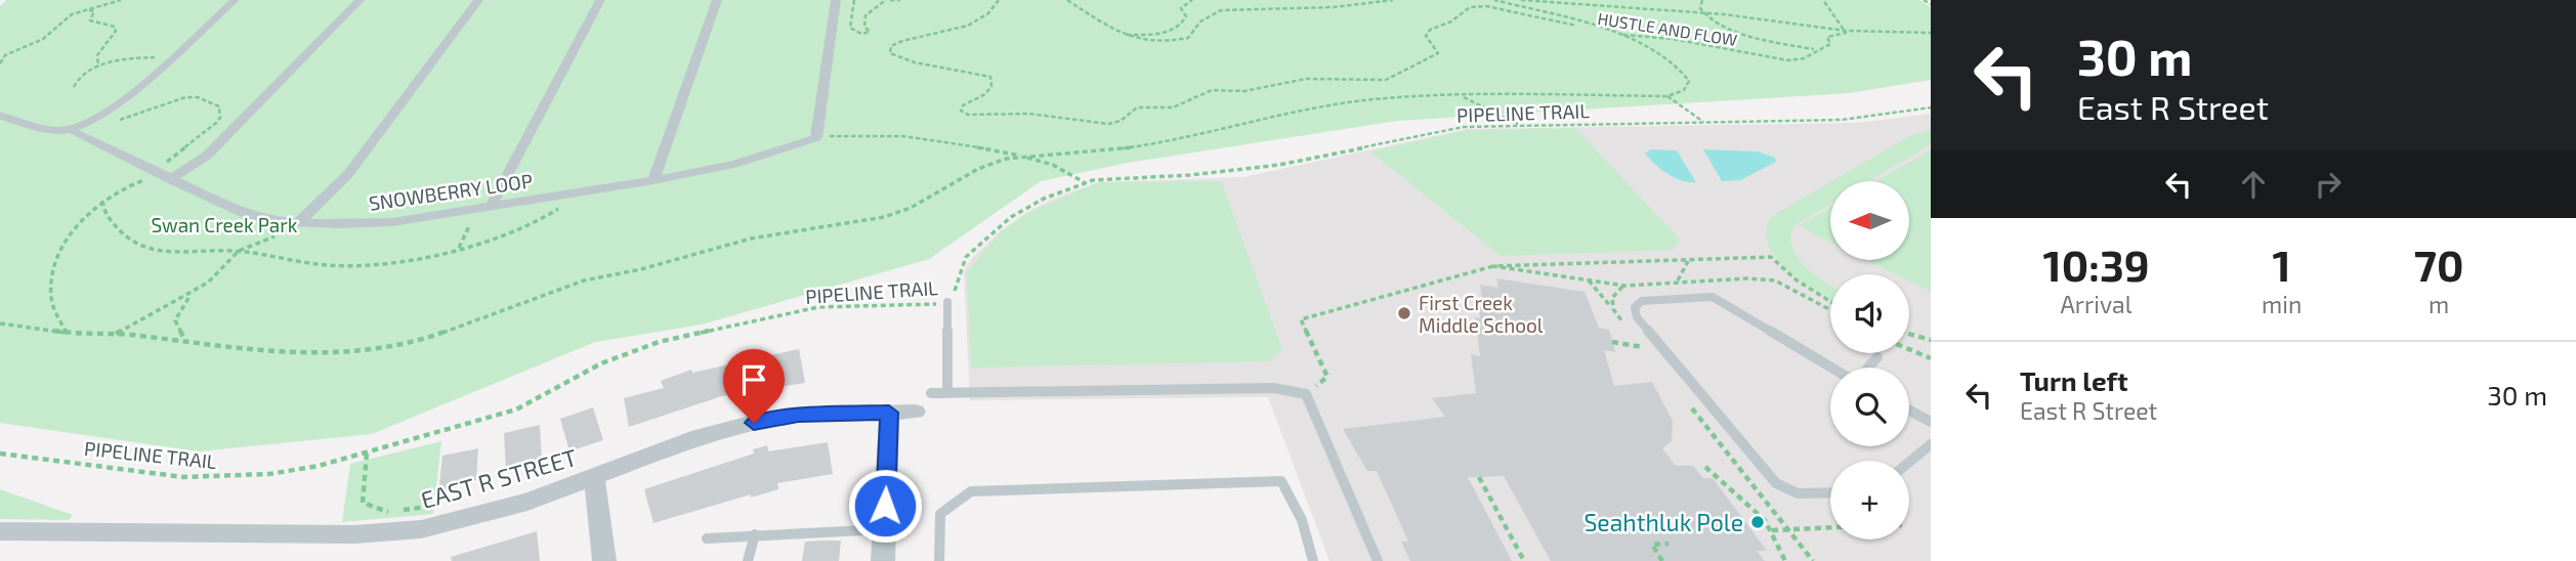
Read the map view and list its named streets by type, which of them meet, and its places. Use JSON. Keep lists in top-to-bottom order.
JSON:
{
  "streets": {
    "street": ["SNOWBERRY LOOP", "EAST R STREET"],
    "path": ["HUSTLE AND FLOW", "PIPELINE TRAIL"]
  },
  "parks": ["Swan Creek Park"],
  "places": ["First Creek Middle School", "Seahthluk Pole"],
  "north": "left",
  "page": {
    "turn": ["30 m", "East R Street"],
    "map_buttons": "+",
    "eta": [
      "10:39",
      "Arrival",
      "1",
      "min",
      "70",
      "m"
    ],
    "list": [
      {
        "name": "Turn left",
        "note": "East R Street",
        "value": "30 m"
      }
    ]
  }
}
